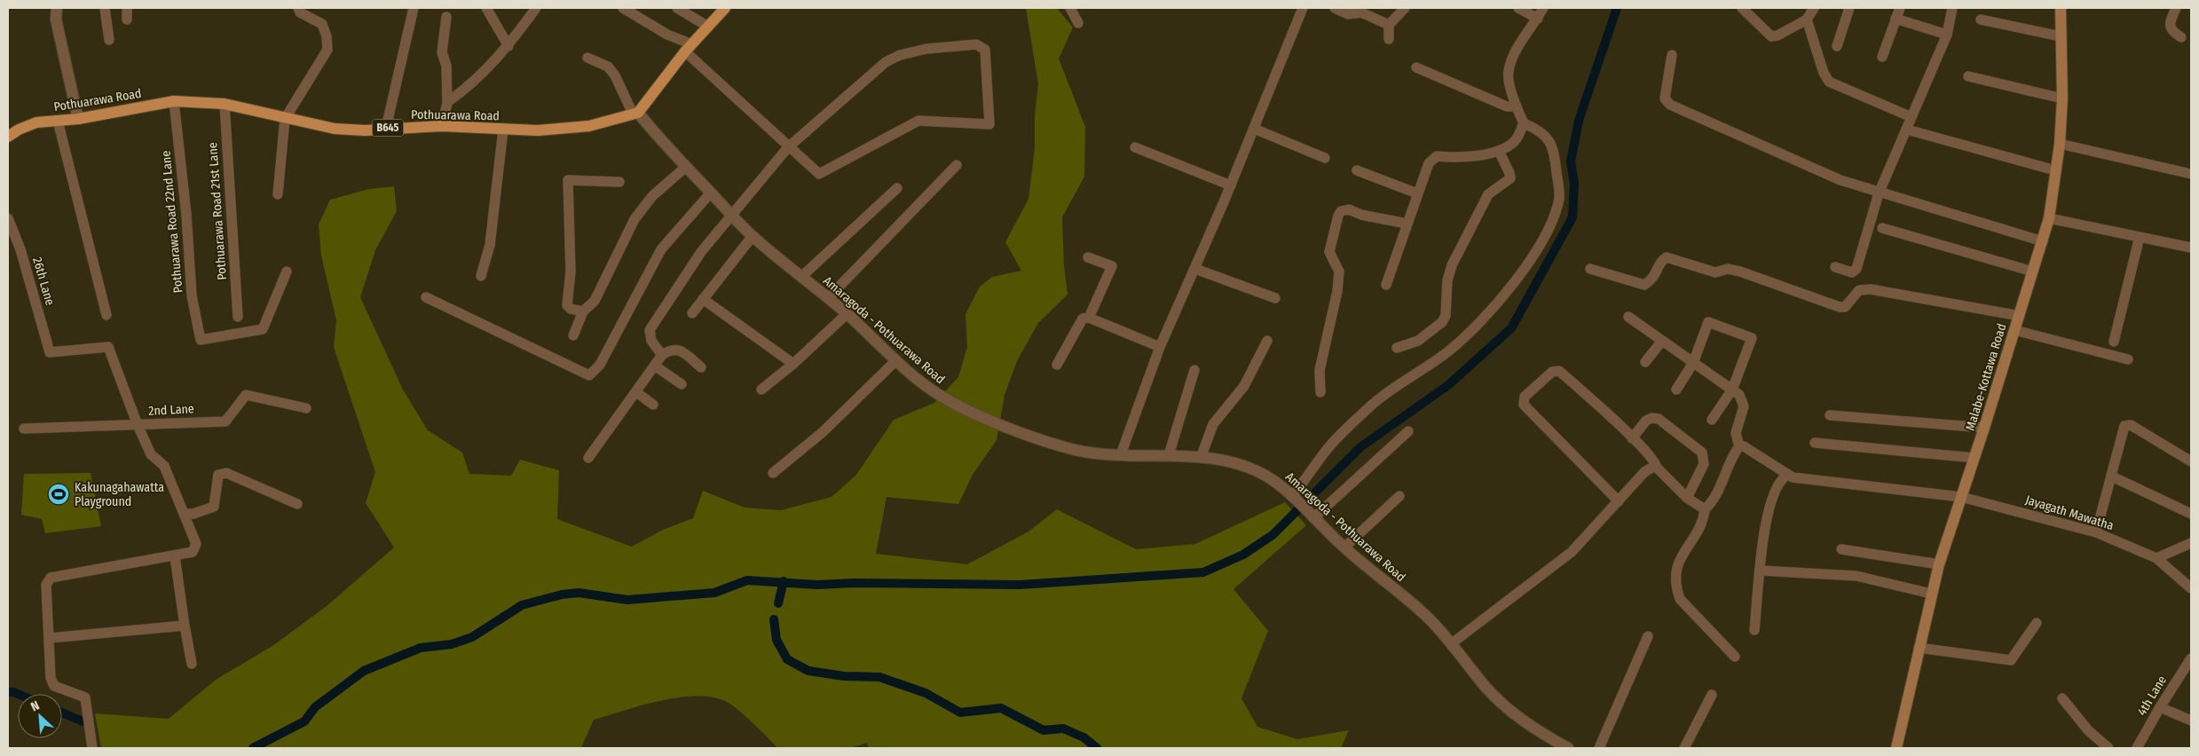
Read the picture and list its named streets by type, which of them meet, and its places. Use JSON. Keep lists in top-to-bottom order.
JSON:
{
  "streets": {
    "main road": ["Pothuarawa Road", "B645", "Malabe-Kottawa Road"],
    "street": [
      "Pothuarawa Road 21st Lane",
      "Pothuarawa Road 22nd Lane",
      "26th Lane",
      "Amaragoda - Pothuarawa Road",
      "2nd Lane",
      "Jayagath Mawatha",
      "4th Lane"
    ]
  },
  "crossings": [
    ["Pothuarawa Road", "Pothuarawa Road 21st Lane"],
    ["Pothuarawa Road", "Pothuarawa Road 22nd Lane"],
    ["Pothuarawa Road", "Amaragoda - Pothuarawa Road"],
    ["26th Lane", "2nd Lane"],
    ["Malabe-Kottawa Road", "Jayagath Mawatha"]
  ],
  "places": {
    "sports": ["Kakunagahawatta Playground"]
  },
  "north": "top left"
}
